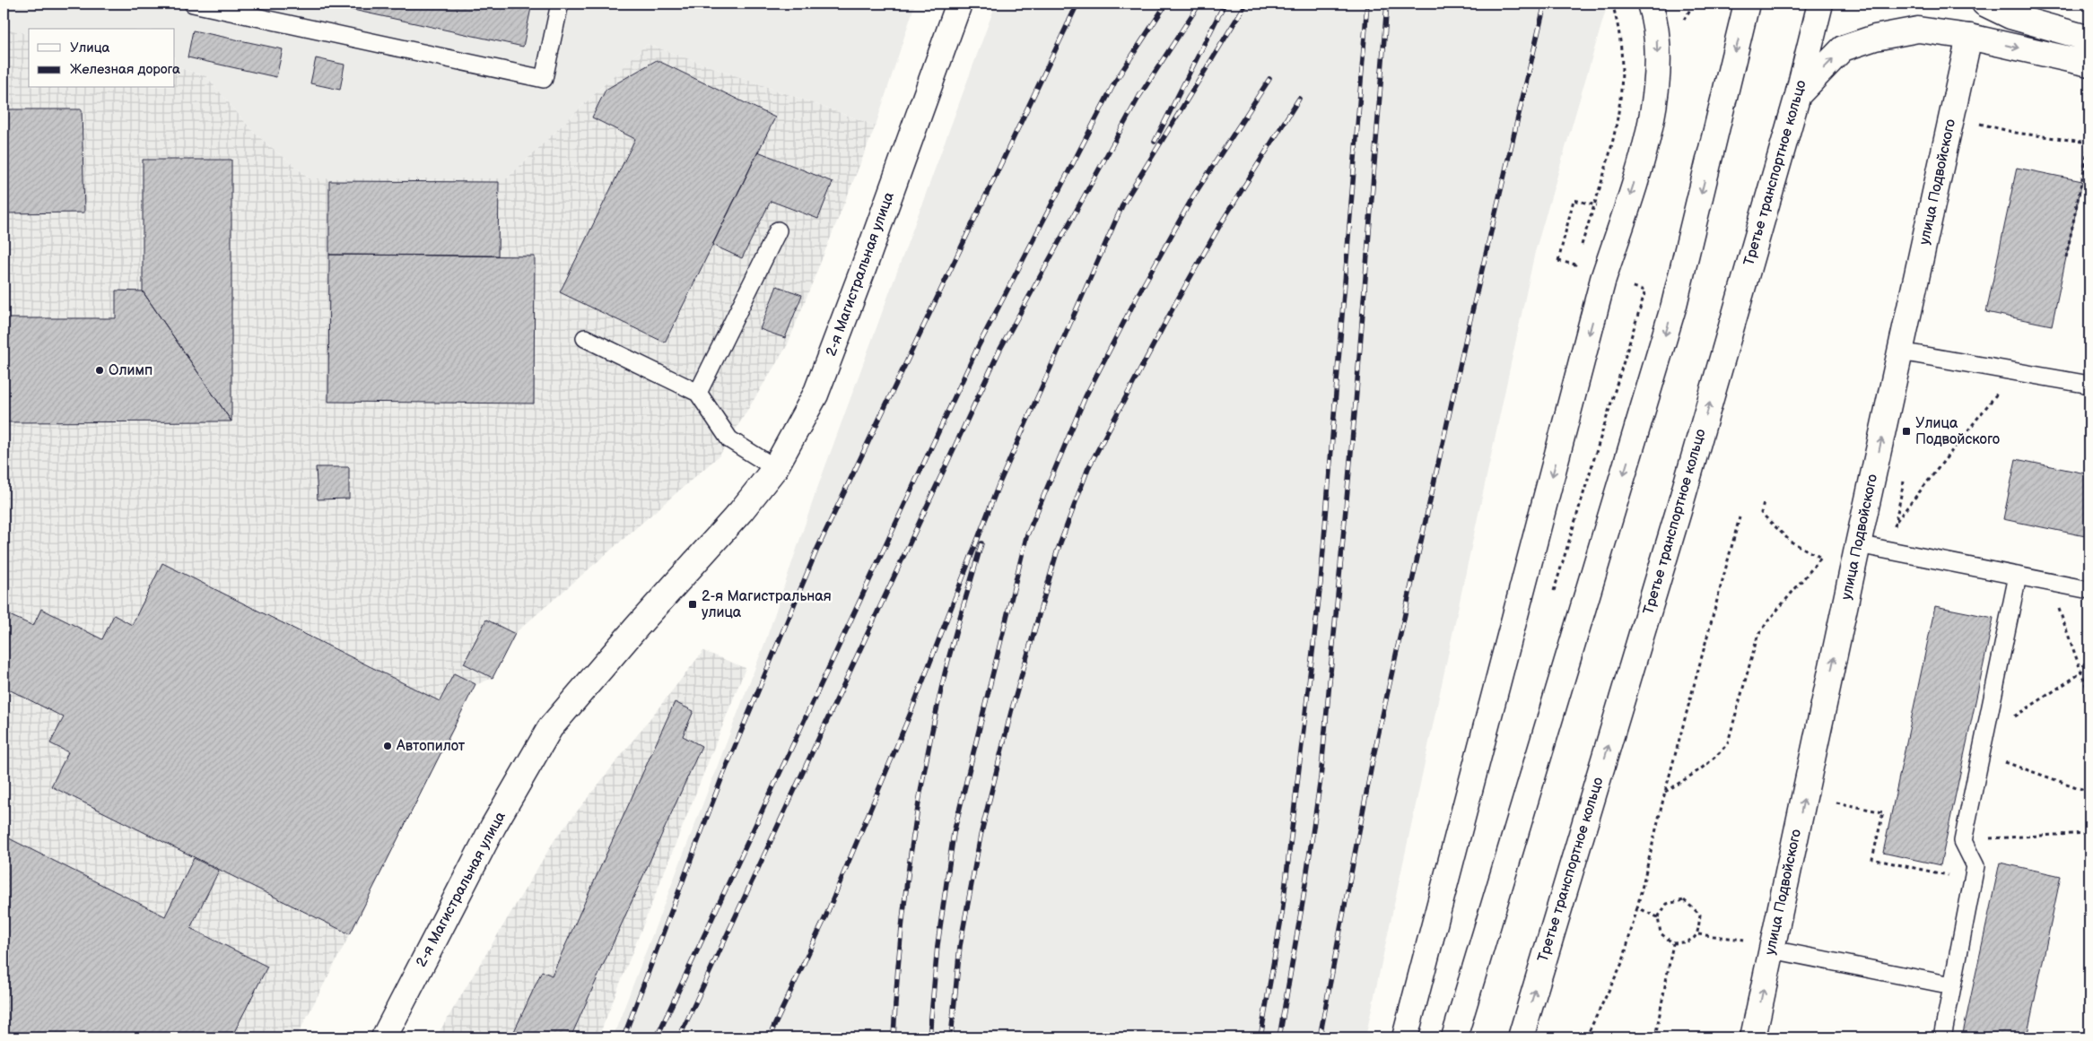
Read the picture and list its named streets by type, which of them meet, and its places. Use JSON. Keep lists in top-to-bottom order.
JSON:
{
  "streets": {
    "main road": ["Третье транспортное кольцо", "улица Подвойского", "2-я Магистральная улица"]
  },
  "one_way": ["улица Подвойского"],
  "places": {
    "other": ["Олимп", "Автопилот"],
    "transit": ["Улица Подвойского", "2-я Магистральная улица"]
  },
  "legend": ["Улица", "Железная дорога"]
}
